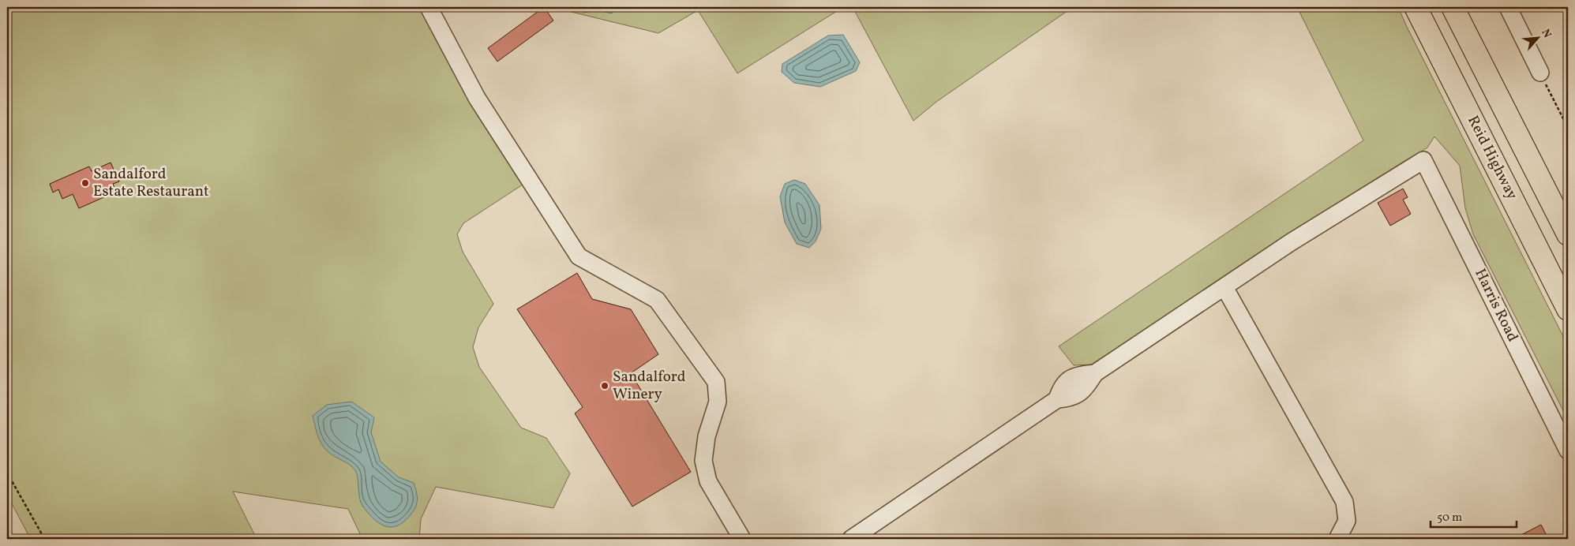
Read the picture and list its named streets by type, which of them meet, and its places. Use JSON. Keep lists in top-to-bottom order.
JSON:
{
  "streets": {
    "highway": ["Reid Highway"],
    "street": ["Harris Road"]
  },
  "places": ["Sandalford Estate Restaurant", "Sandalford Winery"],
  "scale_bar": "50 m",
  "north": "top right"
}
